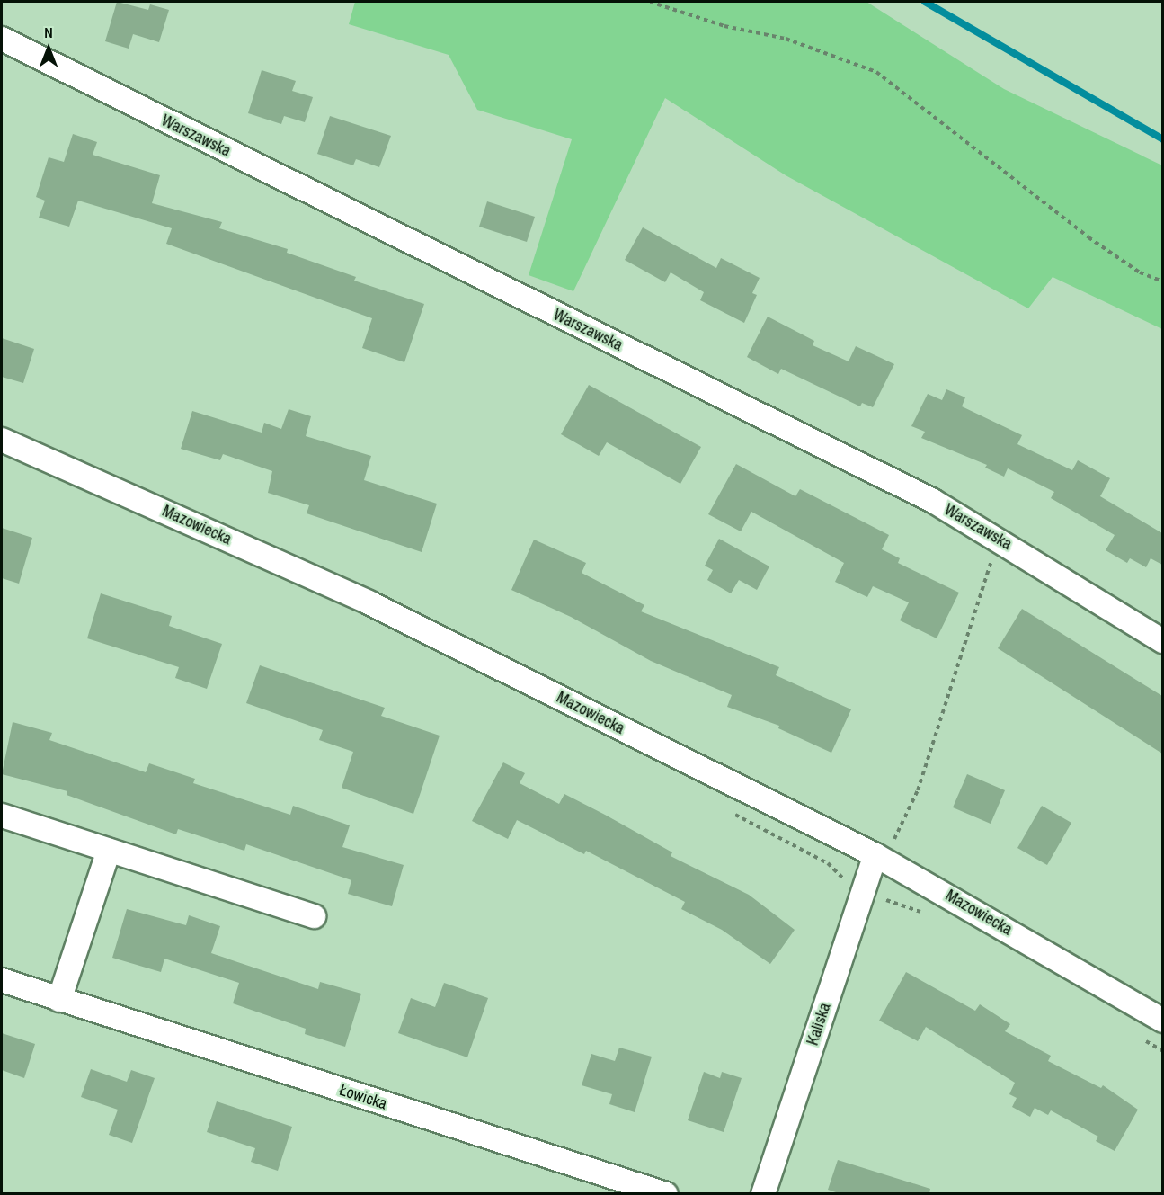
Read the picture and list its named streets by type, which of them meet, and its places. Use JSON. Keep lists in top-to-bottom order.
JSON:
{
  "streets": {
    "street": [
      "Warszawska",
      "Mazowiecka",
      "Kaliska",
      "Łowicka"
    ]
  },
  "crossings": [
    ["Mazowiecka", "Kaliska"]
  ],
  "north": "top"
}
